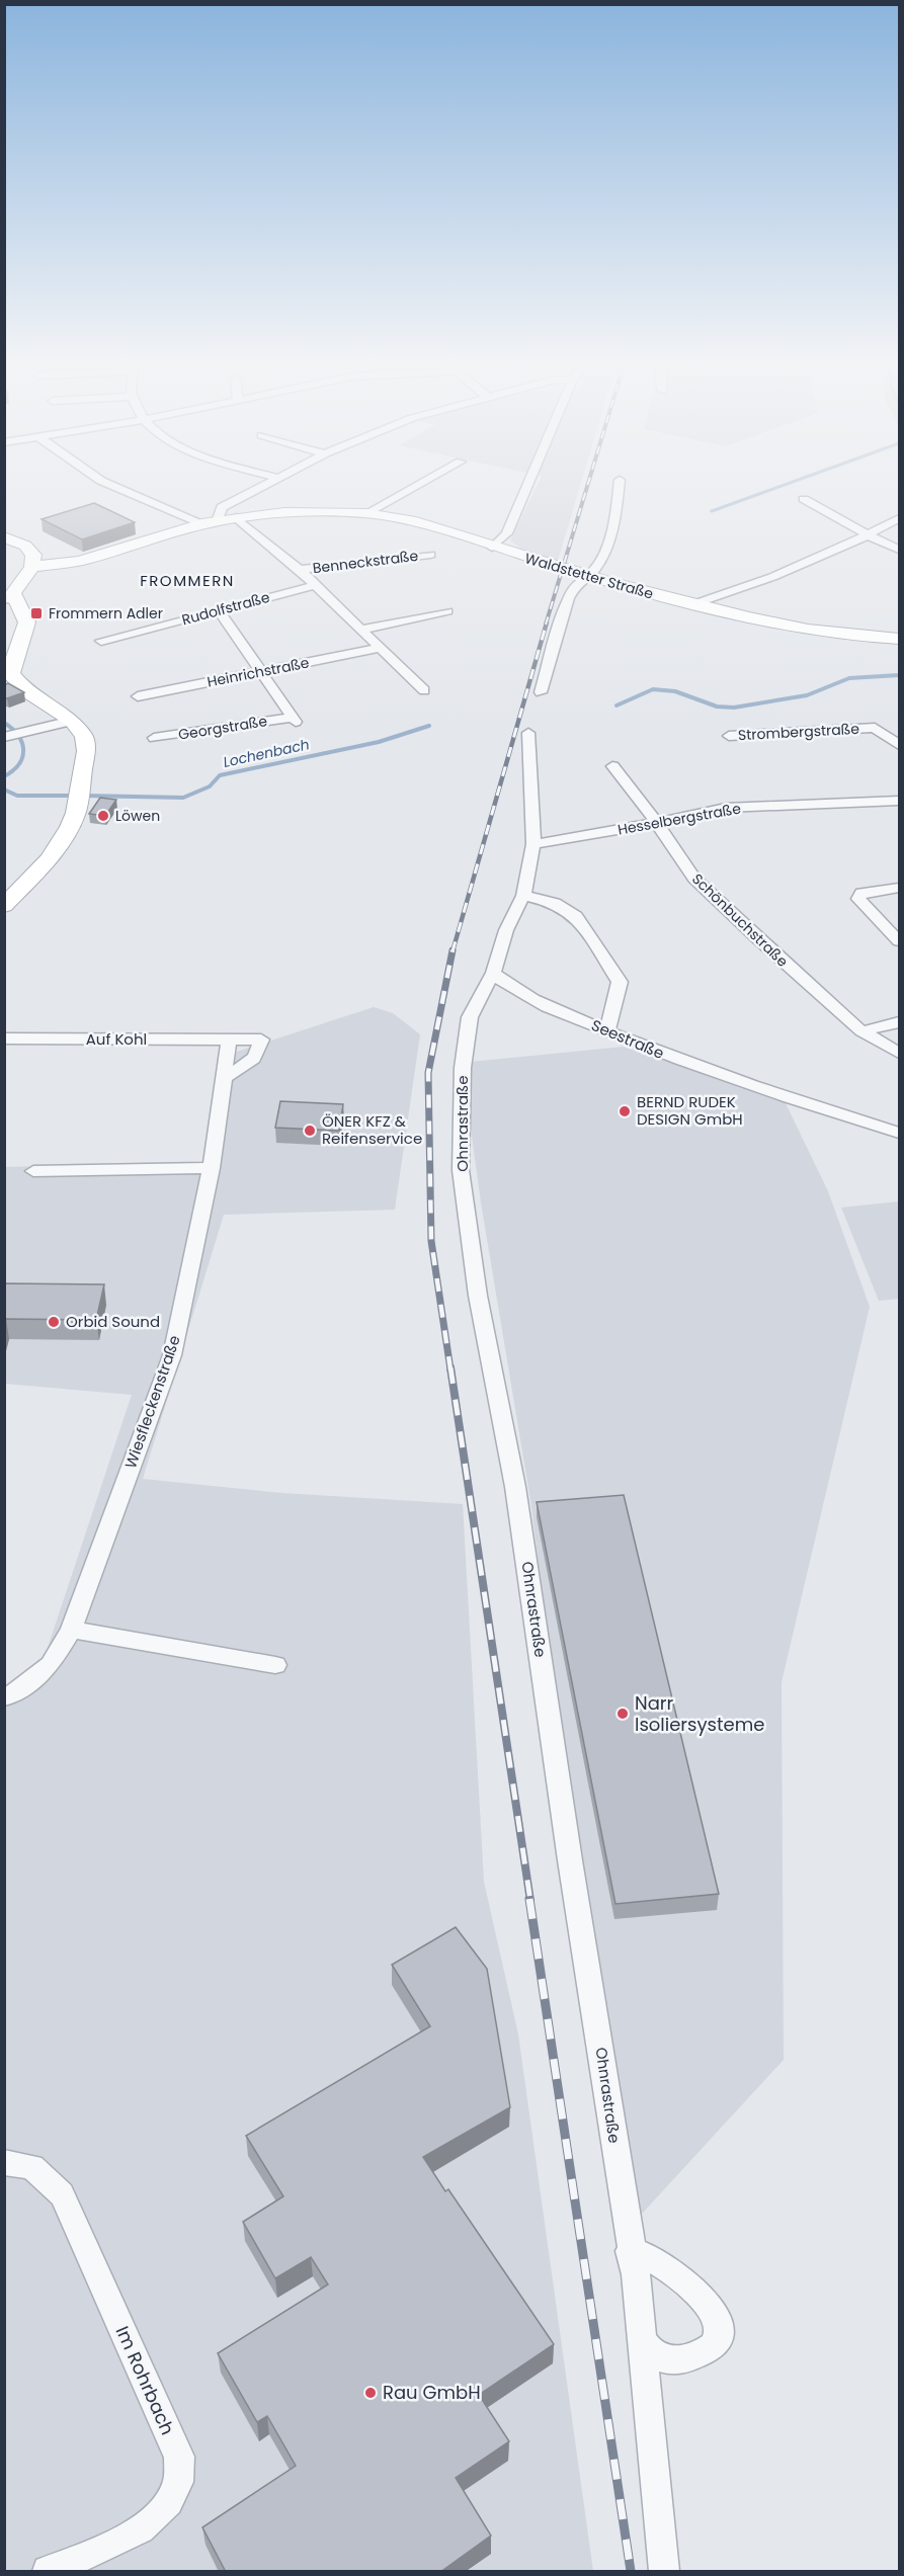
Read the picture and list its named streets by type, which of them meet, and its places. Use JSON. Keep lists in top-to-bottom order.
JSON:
{
  "streets": {
    "street": [
      "Benneckstraße",
      "Waldstetter Straße",
      "Rudolfstraße",
      "Heinrichstraße",
      "Georgstraße",
      "Strombergstraße",
      "Hesselbergstraße",
      "Schönbuchstraße",
      "Auf Kohl",
      "Seestraße",
      "Ohnrastraße",
      "Wiesfleckenstraße",
      "Im Rohrbach"
    ]
  },
  "crossings": [
    ["Benneckstraße", "Waldstetter Straße"],
    ["Benneckstraße", "Rudolfstraße"],
    ["Benneckstraße", "Heinrichstraße"],
    ["Heinrichstraße", "Georgstraße"],
    ["Hesselbergstraße", "Schönbuchstraße"],
    ["Auf Kohl", "Wiesfleckenstraße"],
    ["Seestraße", "Ohnrastraße"]
  ],
  "districts": ["FROMMERN"],
  "water": ["Lochenbach"],
  "places": {
    "transit": ["Frommern Adler"],
    "other": [
      "Löwen",
      "BERND RUDEK DESIGN GmbH",
      "ÖNER KFZ & Reifenservice",
      "Orbid Sound",
      "Narr Isoliersysteme",
      "Rau GmbH"
    ]
  }
}
